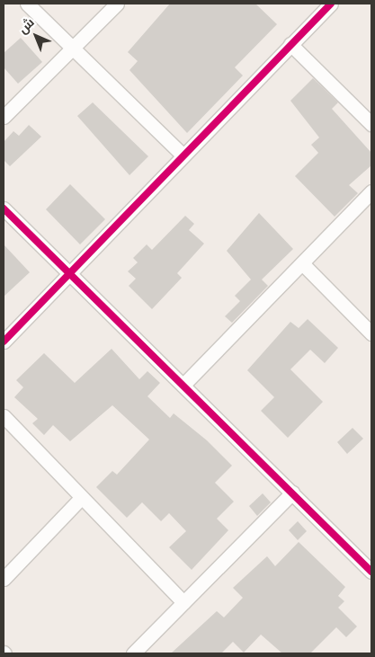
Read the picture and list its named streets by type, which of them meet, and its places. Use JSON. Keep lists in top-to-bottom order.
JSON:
{
  "north": "top left"
}
